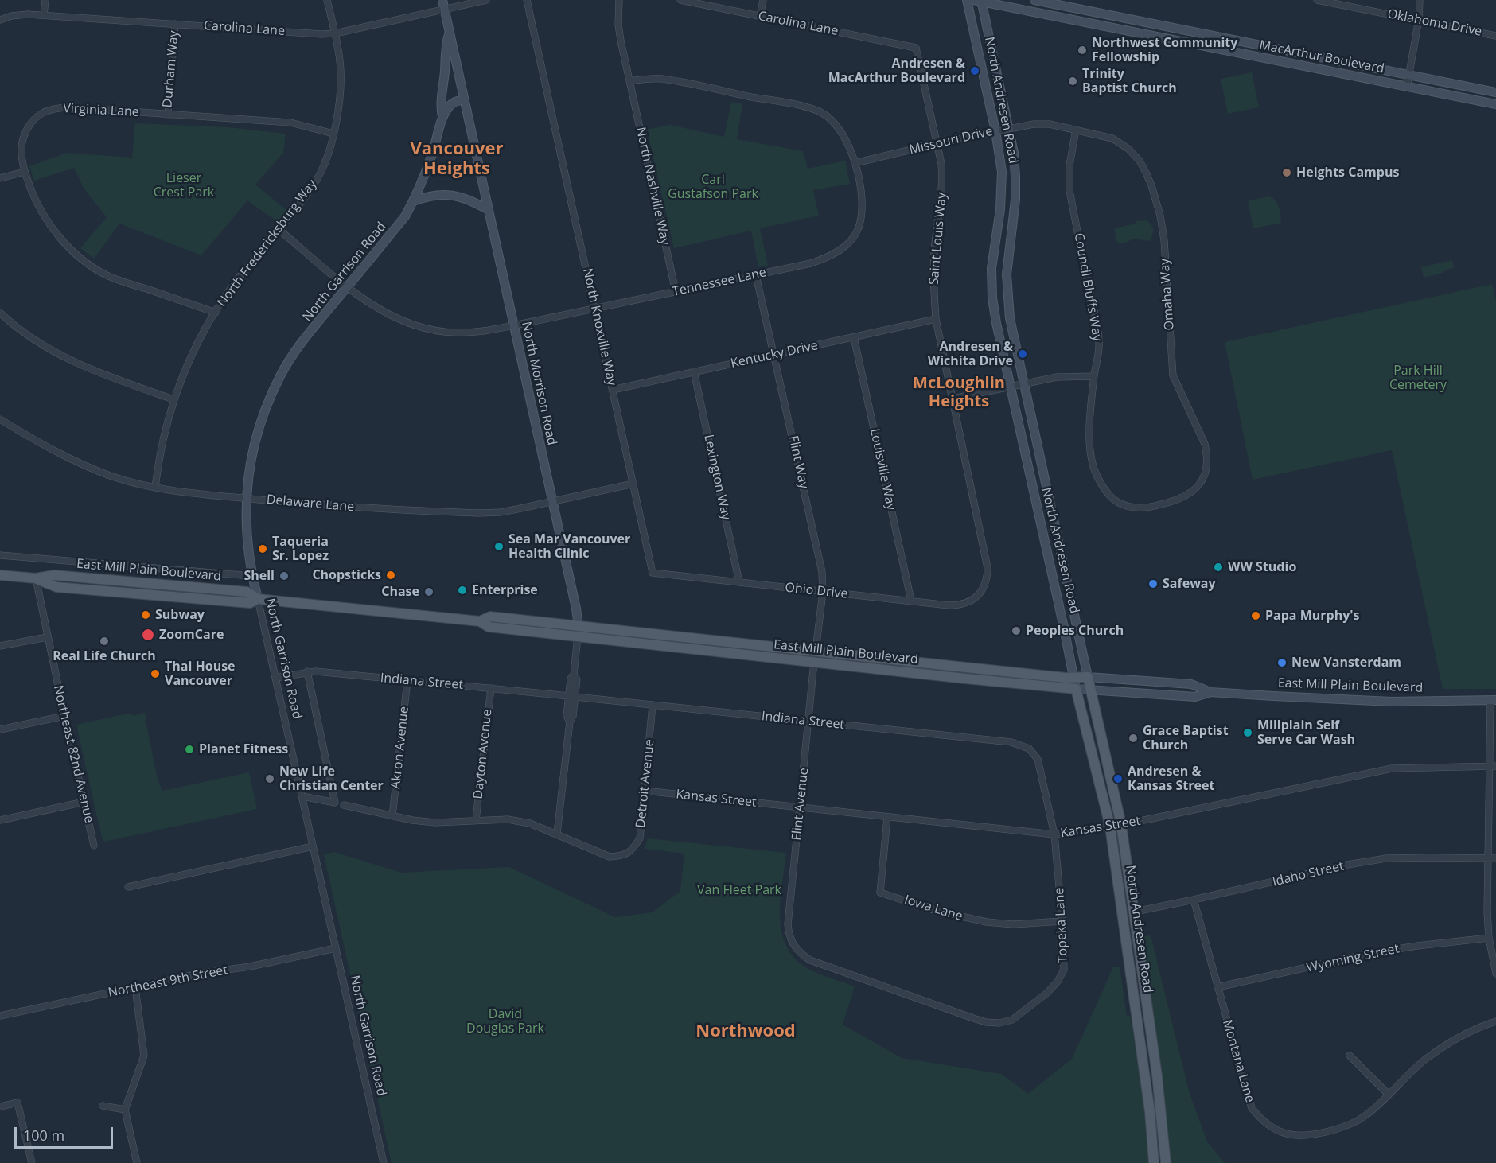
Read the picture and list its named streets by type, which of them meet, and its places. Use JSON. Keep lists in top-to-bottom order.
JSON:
{
  "streets": {
    "main road": ["North Andresen Road", "East Mill Plain Boulevard"],
    "street": [
      "Oklahoma Drive",
      "Carolina Lane",
      "MacArthur Boulevard",
      "Durham Way",
      "Virginia Lane",
      "Missouri Drive",
      "North Nashville Way",
      "Saint Louis Way",
      "North Fredericksburg Way",
      "North Garrison Road",
      "Tennessee Lane",
      "Council Bluffs Way",
      "Omaha Way",
      "North Knoxville Way",
      "Kentucky Drive",
      "North Morrison Road",
      "Flint Way",
      "Louisville Way",
      "Lexington Way",
      "Delaware Lane",
      "Ohio Drive",
      "Indiana Street",
      "Akron Avenue",
      "Northeast 82nd Avenue",
      "Dayton Avenue",
      "Detroit Avenue",
      "Kansas Street",
      "Flint Avenue",
      "Idaho Street",
      "Iowa Lane",
      "Topeka Lane",
      "Wyoming Street",
      "Northeast 9th Street",
      "Montana Lane"
    ]
  },
  "crossings": [
    ["Carolina Lane", "Durham Way"],
    ["Carolina Lane", "Saint Louis Way"],
    ["Carolina Lane", "North Fredericksburg Way"],
    ["Carolina Lane", "North Morrison Road"],
    ["MacArthur Boulevard", "North Andresen Road"],
    ["Durham Way", "Virginia Lane"],
    ["North Andresen Road", "Missouri Drive"],
    ["North Andresen Road", "East Mill Plain Boulevard"],
    ["North Andresen Road", "Kansas Street"],
    ["North Andresen Road", "Idaho Street"],
    ["Virginia Lane", "North Fredericksburg Way"],
    ["Missouri Drive", "Saint Louis Way"],
    ["Missouri Drive", "Tennessee Lane"],
    ["Missouri Drive", "Council Bluffs Way"],
    ["Missouri Drive", "Omaha Way"],
    ["North Nashville Way", "Tennessee Lane"],
    ["Saint Louis Way", "Kentucky Drive"],
    ["Saint Louis Way", "Ohio Drive"],
    ["North Fredericksburg Way", "Tennessee Lane"],
    ["North Fredericksburg Way", "Delaware Lane"],
    ["North Garrison Road", "Tennessee Lane"],
    ["North Garrison Road", "Delaware Lane"],
    ["North Garrison Road", "East Mill Plain Boulevard"],
    ["North Garrison Road", "Indiana Street"],
    ["North Garrison Road", "Northeast 9th Street"],
    ["Tennessee Lane", "North Knoxville Way"],
    ["Tennessee Lane", "North Morrison Road"],
    ["Tennessee Lane", "Flint Way"],
    ["Council Bluffs Way", "Omaha Way"],
    ["North Knoxville Way", "Kentucky Drive"],
    ["North Knoxville Way", "Delaware Lane"],
    ["North Knoxville Way", "Ohio Drive"],
    ["Kentucky Drive", "Flint Way"],
    ["Kentucky Drive", "Louisville Way"],
    ["Kentucky Drive", "Lexington Way"],
    ["North Morrison Road", "Delaware Lane"],
    ["North Morrison Road", "East Mill Plain Boulevard"],
    ["North Morrison Road", "Indiana Street"],
    ["North Morrison Road", "Detroit Avenue"],
    ["Flint Way", "East Mill Plain Boulevard"],
    ["Flint Way", "Ohio Drive"],
    ["Louisville Way", "Ohio Drive"],
    ["Lexington Way", "Ohio Drive"],
    ["East Mill Plain Boulevard", "Northeast 82nd Avenue"],
    ["East Mill Plain Boulevard", "Flint Avenue"],
    ["Indiana Street", "Akron Avenue"],
    ["Indiana Street", "Dayton Avenue"],
    ["Indiana Street", "Detroit Avenue"],
    ["Indiana Street", "Flint Avenue"],
    ["Indiana Street", "Topeka Lane"],
    ["Detroit Avenue", "Kansas Street"],
    ["Kansas Street", "Flint Avenue"],
    ["Kansas Street", "Iowa Lane"],
    ["Kansas Street", "Topeka Lane"],
    ["Flint Avenue", "Topeka Lane"],
    ["Idaho Street", "Montana Lane"],
    ["Iowa Lane", "Topeka Lane"],
    ["Wyoming Street", "Montana Lane"]
  ],
  "districts": ["Vancouver Heights", "McLoughlin Heights", "Northwood"],
  "parks": [
    "Lieser Crest Park",
    "Carl Gustafson Park",
    "Park Hill Cemetery",
    "Van Fleet Park",
    "David Douglas Park"
  ],
  "places": [
    "Northwest Community Fellowship",
    "Andresen & MacArthur Boulevard",
    "Trinity Baptist Church",
    "Heights Campus",
    "Andresen & Wichita Drive",
    "Sea Mar Vancouver Health Clinic",
    "Taqueria Sr. Lopez",
    "WW Studio",
    "Chopsticks",
    "Shell",
    "Safeway",
    "Enterprise",
    "Chase",
    "Subway",
    "Papa Murphy's",
    "Peoples Church",
    "ZoomCare",
    "Real Life Church",
    "New Vansterdam",
    "Thai House Vancouver",
    "Millplain Self Serve Car Wash",
    "Grace Baptist Church",
    "Planet Fitness",
    "New Life Christian Center",
    "Andresen & Kansas Street"
  ],
  "scale_bar": "100 m"
}
